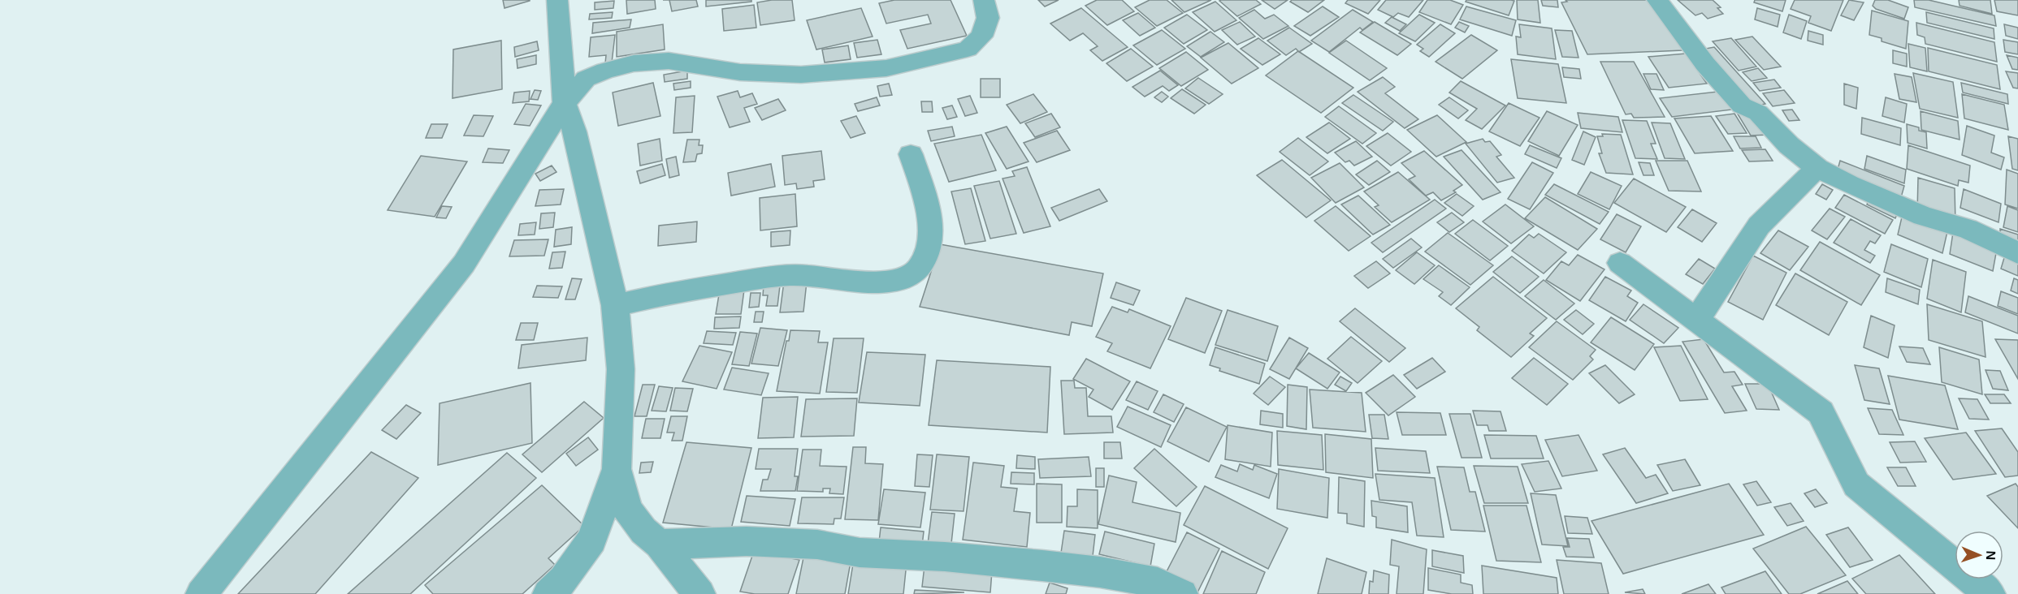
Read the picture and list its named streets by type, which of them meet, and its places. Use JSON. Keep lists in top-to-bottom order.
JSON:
{
  "north": "right"
}
